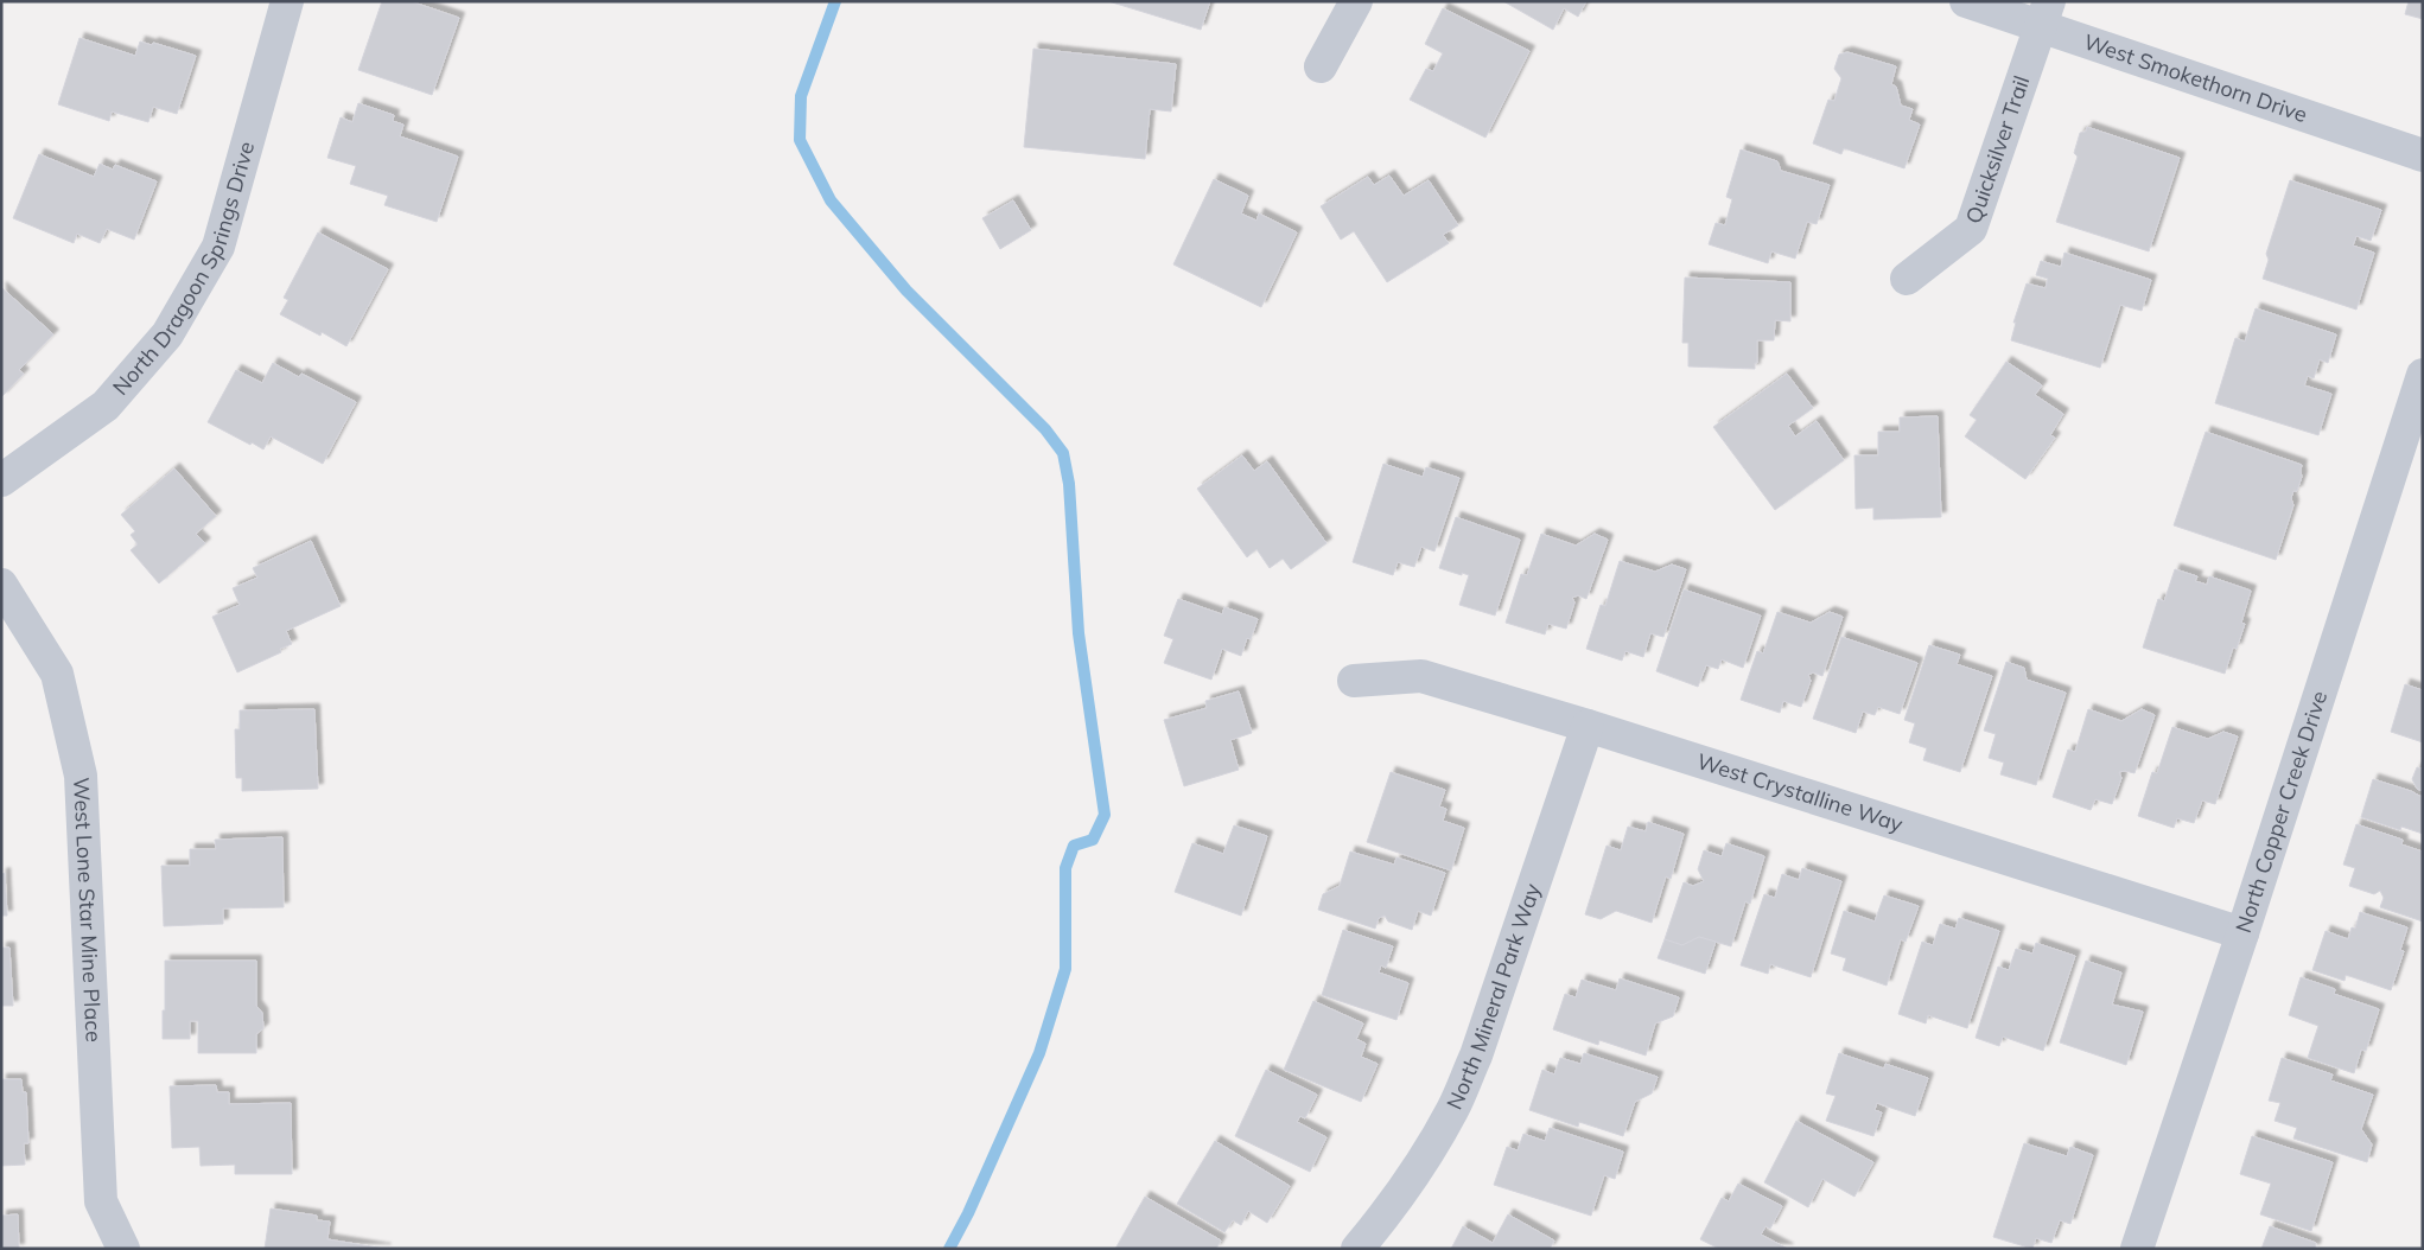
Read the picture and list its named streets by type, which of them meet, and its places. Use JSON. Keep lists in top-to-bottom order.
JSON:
{
  "streets": {
    "street": [
      "West Smokethorn Drive",
      "Quicksilver Trail",
      "North Dragoon Springs Drive",
      "West Crystalline Way",
      "North Copper Creek Drive",
      "West Lone Star Mine Place",
      "North Mineral Park Way"
    ]
  },
  "crossings": [
    ["West Smokethorn Drive", "Quicksilver Trail"],
    ["West Crystalline Way", "North Copper Creek Drive"],
    ["West Crystalline Way", "North Mineral Park Way"]
  ]
}
